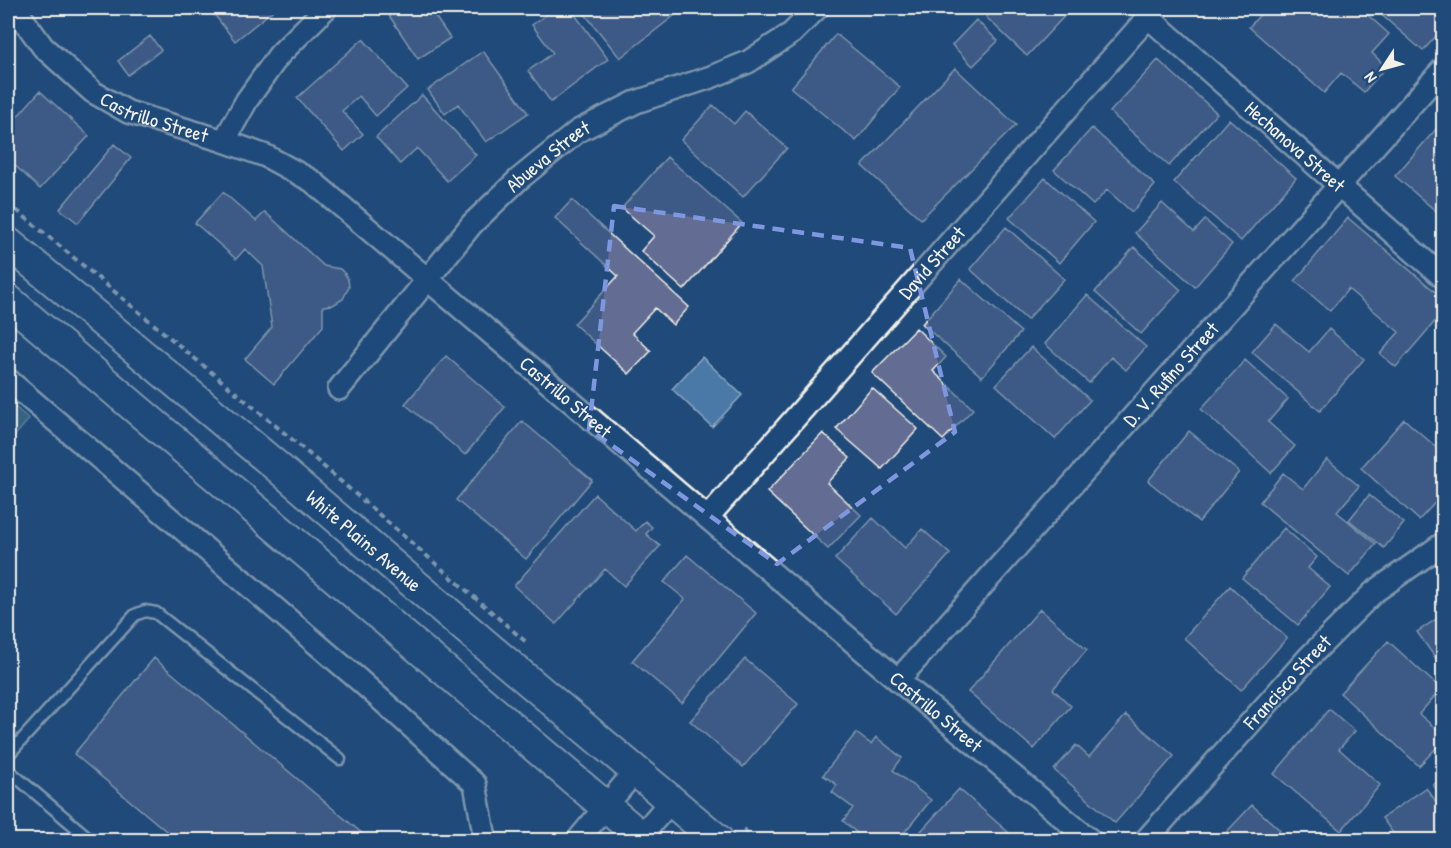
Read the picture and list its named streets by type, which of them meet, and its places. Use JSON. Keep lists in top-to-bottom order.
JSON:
{
  "streets": {
    "street": [
      "Castrillo Street",
      "Hechanova Street",
      "Abueva Street",
      "David Street",
      "D. V. Rufino Street",
      "White Plains Avenue",
      "Francisco Street"
    ]
  },
  "crossings": [
    ["Castrillo Street", "Abueva Street"],
    ["Castrillo Street", "David Street"],
    ["Castrillo Street", "D. V. Rufino Street"],
    ["Hechanova Street", "David Street"],
    ["Hechanova Street", "D. V. Rufino Street"]
  ],
  "north": "bottom left"
}
